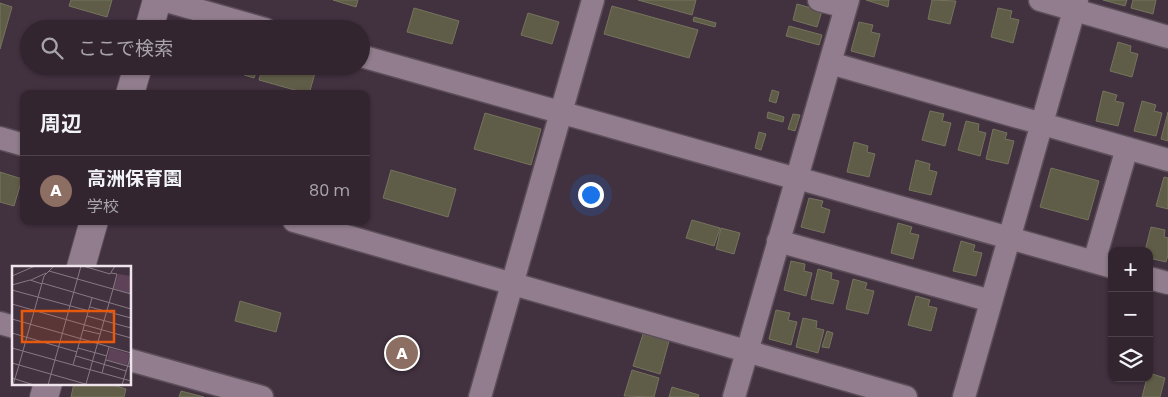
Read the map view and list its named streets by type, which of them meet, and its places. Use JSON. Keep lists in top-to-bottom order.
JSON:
{
  "page": {
    "search": "ここで検索",
    "heading": "周辺",
    "list": [
      {
        "mark": "A",
        "name": "高洲保育園",
        "note": "学校",
        "value": "80 m"
      }
    ],
    "map_buttons": ["+", "−"],
    "pins": "A"
  }
}
